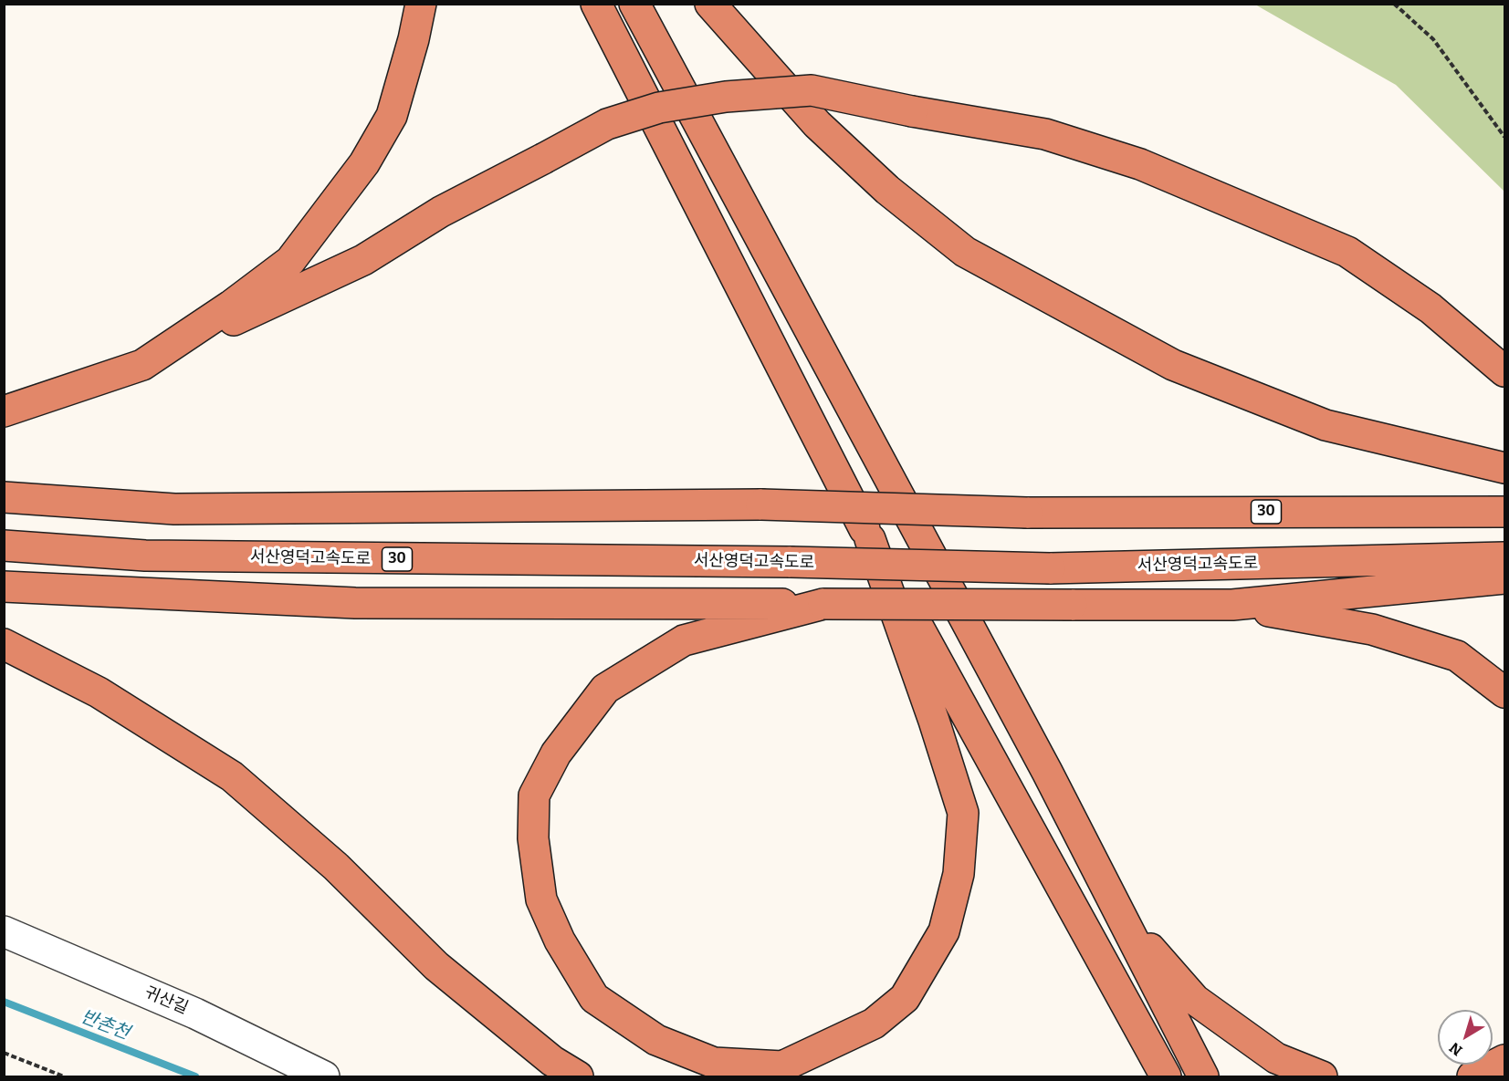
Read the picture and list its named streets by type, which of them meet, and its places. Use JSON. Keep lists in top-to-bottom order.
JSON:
{
  "streets": {
    "highway": ["30", "서산영덕고속도로"],
    "street": ["귀산길"]
  },
  "water": ["반촌천"],
  "north": "bottom left"
}
